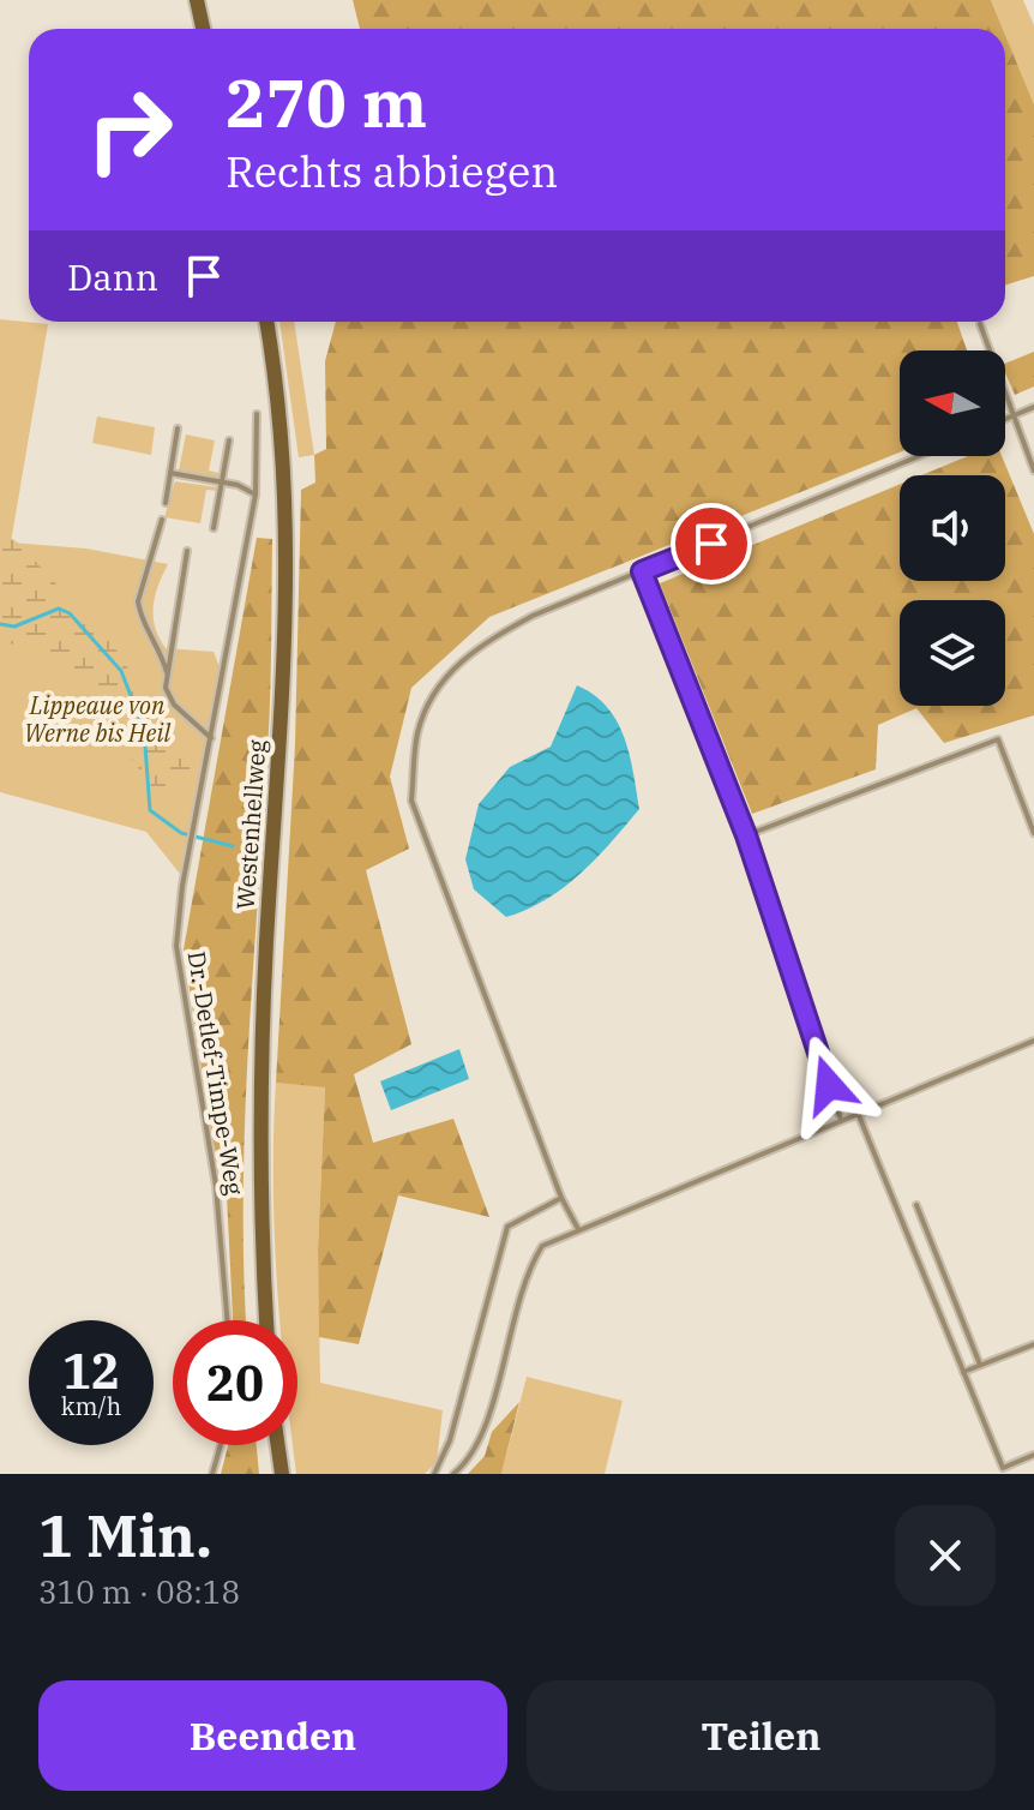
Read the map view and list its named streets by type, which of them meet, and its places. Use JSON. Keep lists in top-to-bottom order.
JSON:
{
  "streets": {
    "main road": ["Westenhellweg"],
    "lane": ["Dr.-Detlef-Timpe-Weg"]
  },
  "parks": ["Lippeaue von Werne bis Heil"],
  "north": "left",
  "page": {
    "turn": ["270 m", "Rechts abbiegen"],
    "then": "Dann",
    "speed": "12 km/h",
    "limit": "20",
    "heading": ["1 Min.", "310 m · 08:18"],
    "buttons": ["Beenden", "Teilen"]
  }
}
